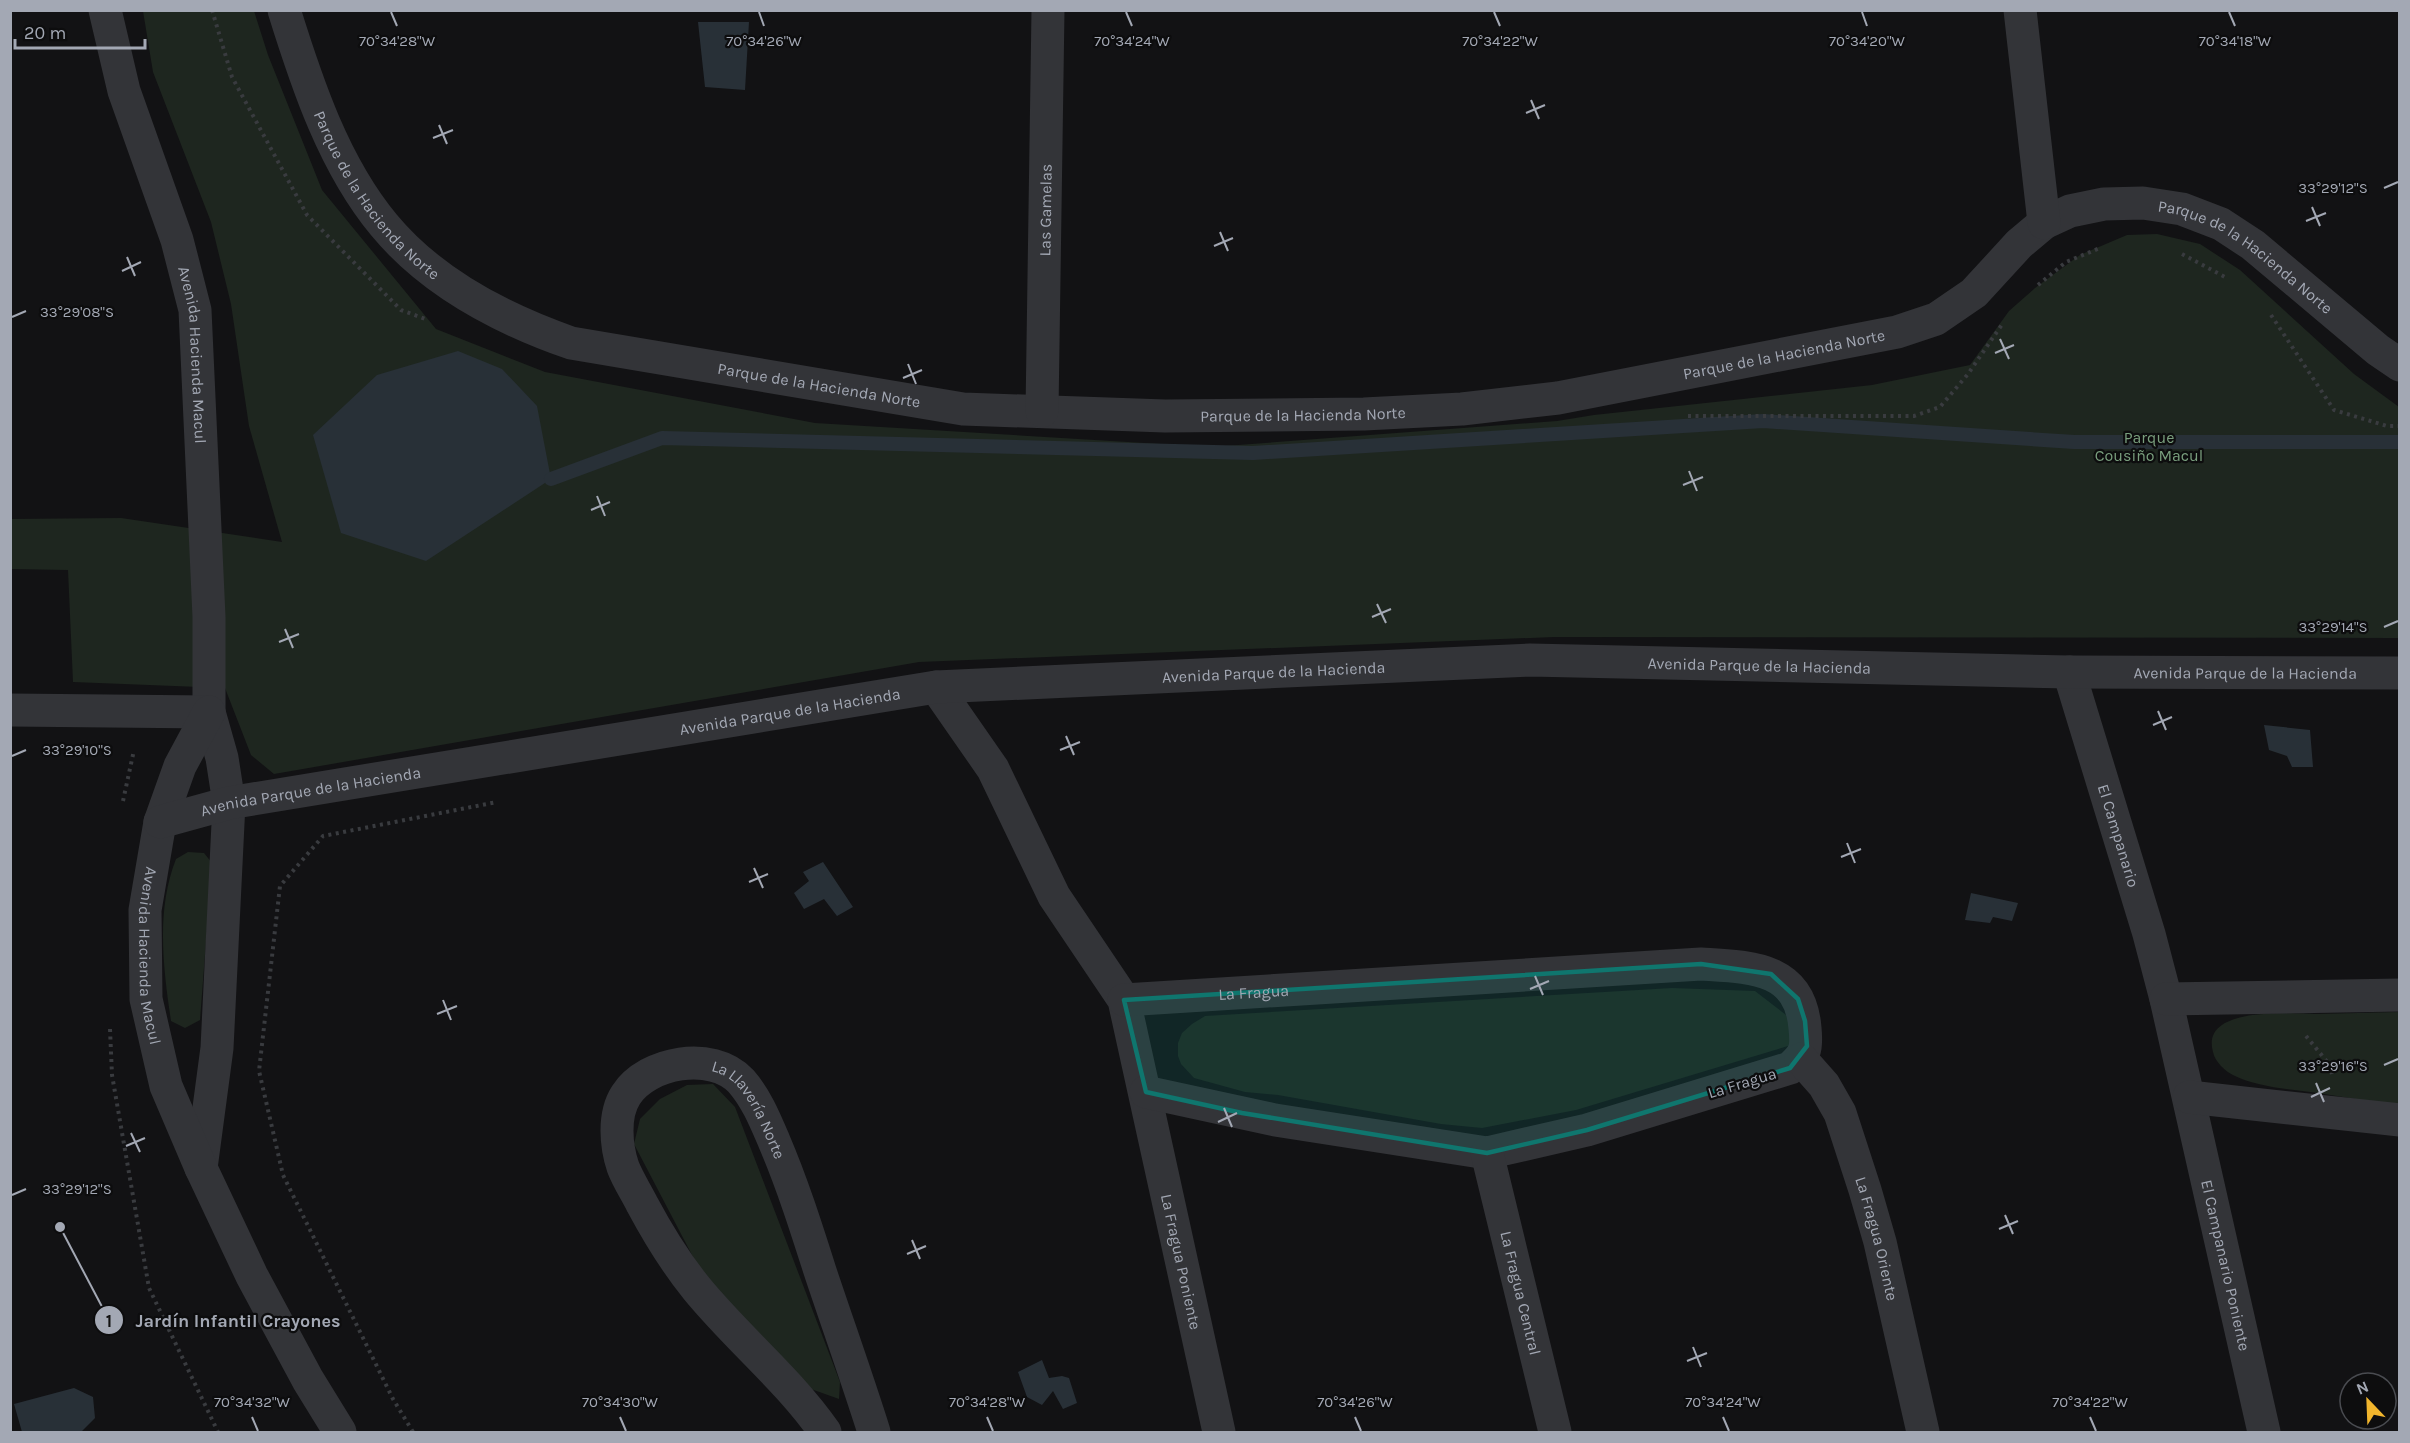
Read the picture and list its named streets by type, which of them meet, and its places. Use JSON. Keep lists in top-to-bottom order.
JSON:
{
  "streets": {
    "street": [
      "Parque de la Hacienda Norte",
      "Las Gamelas",
      "Avenida Hacienda Macul",
      "Avenida Parque de la Hacienda",
      "El Campanario",
      "La Fragua",
      "La Llavería Norte",
      "La Fragua Oriente",
      "La Fragua Poniente",
      "El Campanario Poniente",
      "La Fragua Central"
    ]
  },
  "crossings": [
    ["Parque de la Hacienda Norte", "Las Gamelas"],
    ["Avenida Hacienda Macul", "Avenida Parque de la Hacienda"],
    ["Avenida Parque de la Hacienda", "El Campanario"],
    ["El Campanario", "El Campanario Poniente"],
    ["La Fragua", "La Fragua Oriente"],
    ["La Fragua", "La Fragua Poniente"],
    ["La Fragua", "La Fragua Central"]
  ],
  "parks": ["Parque Cousiño Macul"],
  "places": ["Jardín Infantil Crayones"],
  "scale_bar": "20 m",
  "north": "top left",
  "coordinates": [
    "70°34'28\"W",
    "70°34'26\"W",
    "70°34'24\"W",
    "70°34'22\"W",
    "70°34'20\"W",
    "70°34'18\"W",
    "33°29'12\"S",
    "33°29'08\"S",
    "33°29'14\"S",
    "33°29'10\"S",
    "33°29'16\"S",
    "70°34'32\"W",
    "70°34'30\"W"
  ]
}
